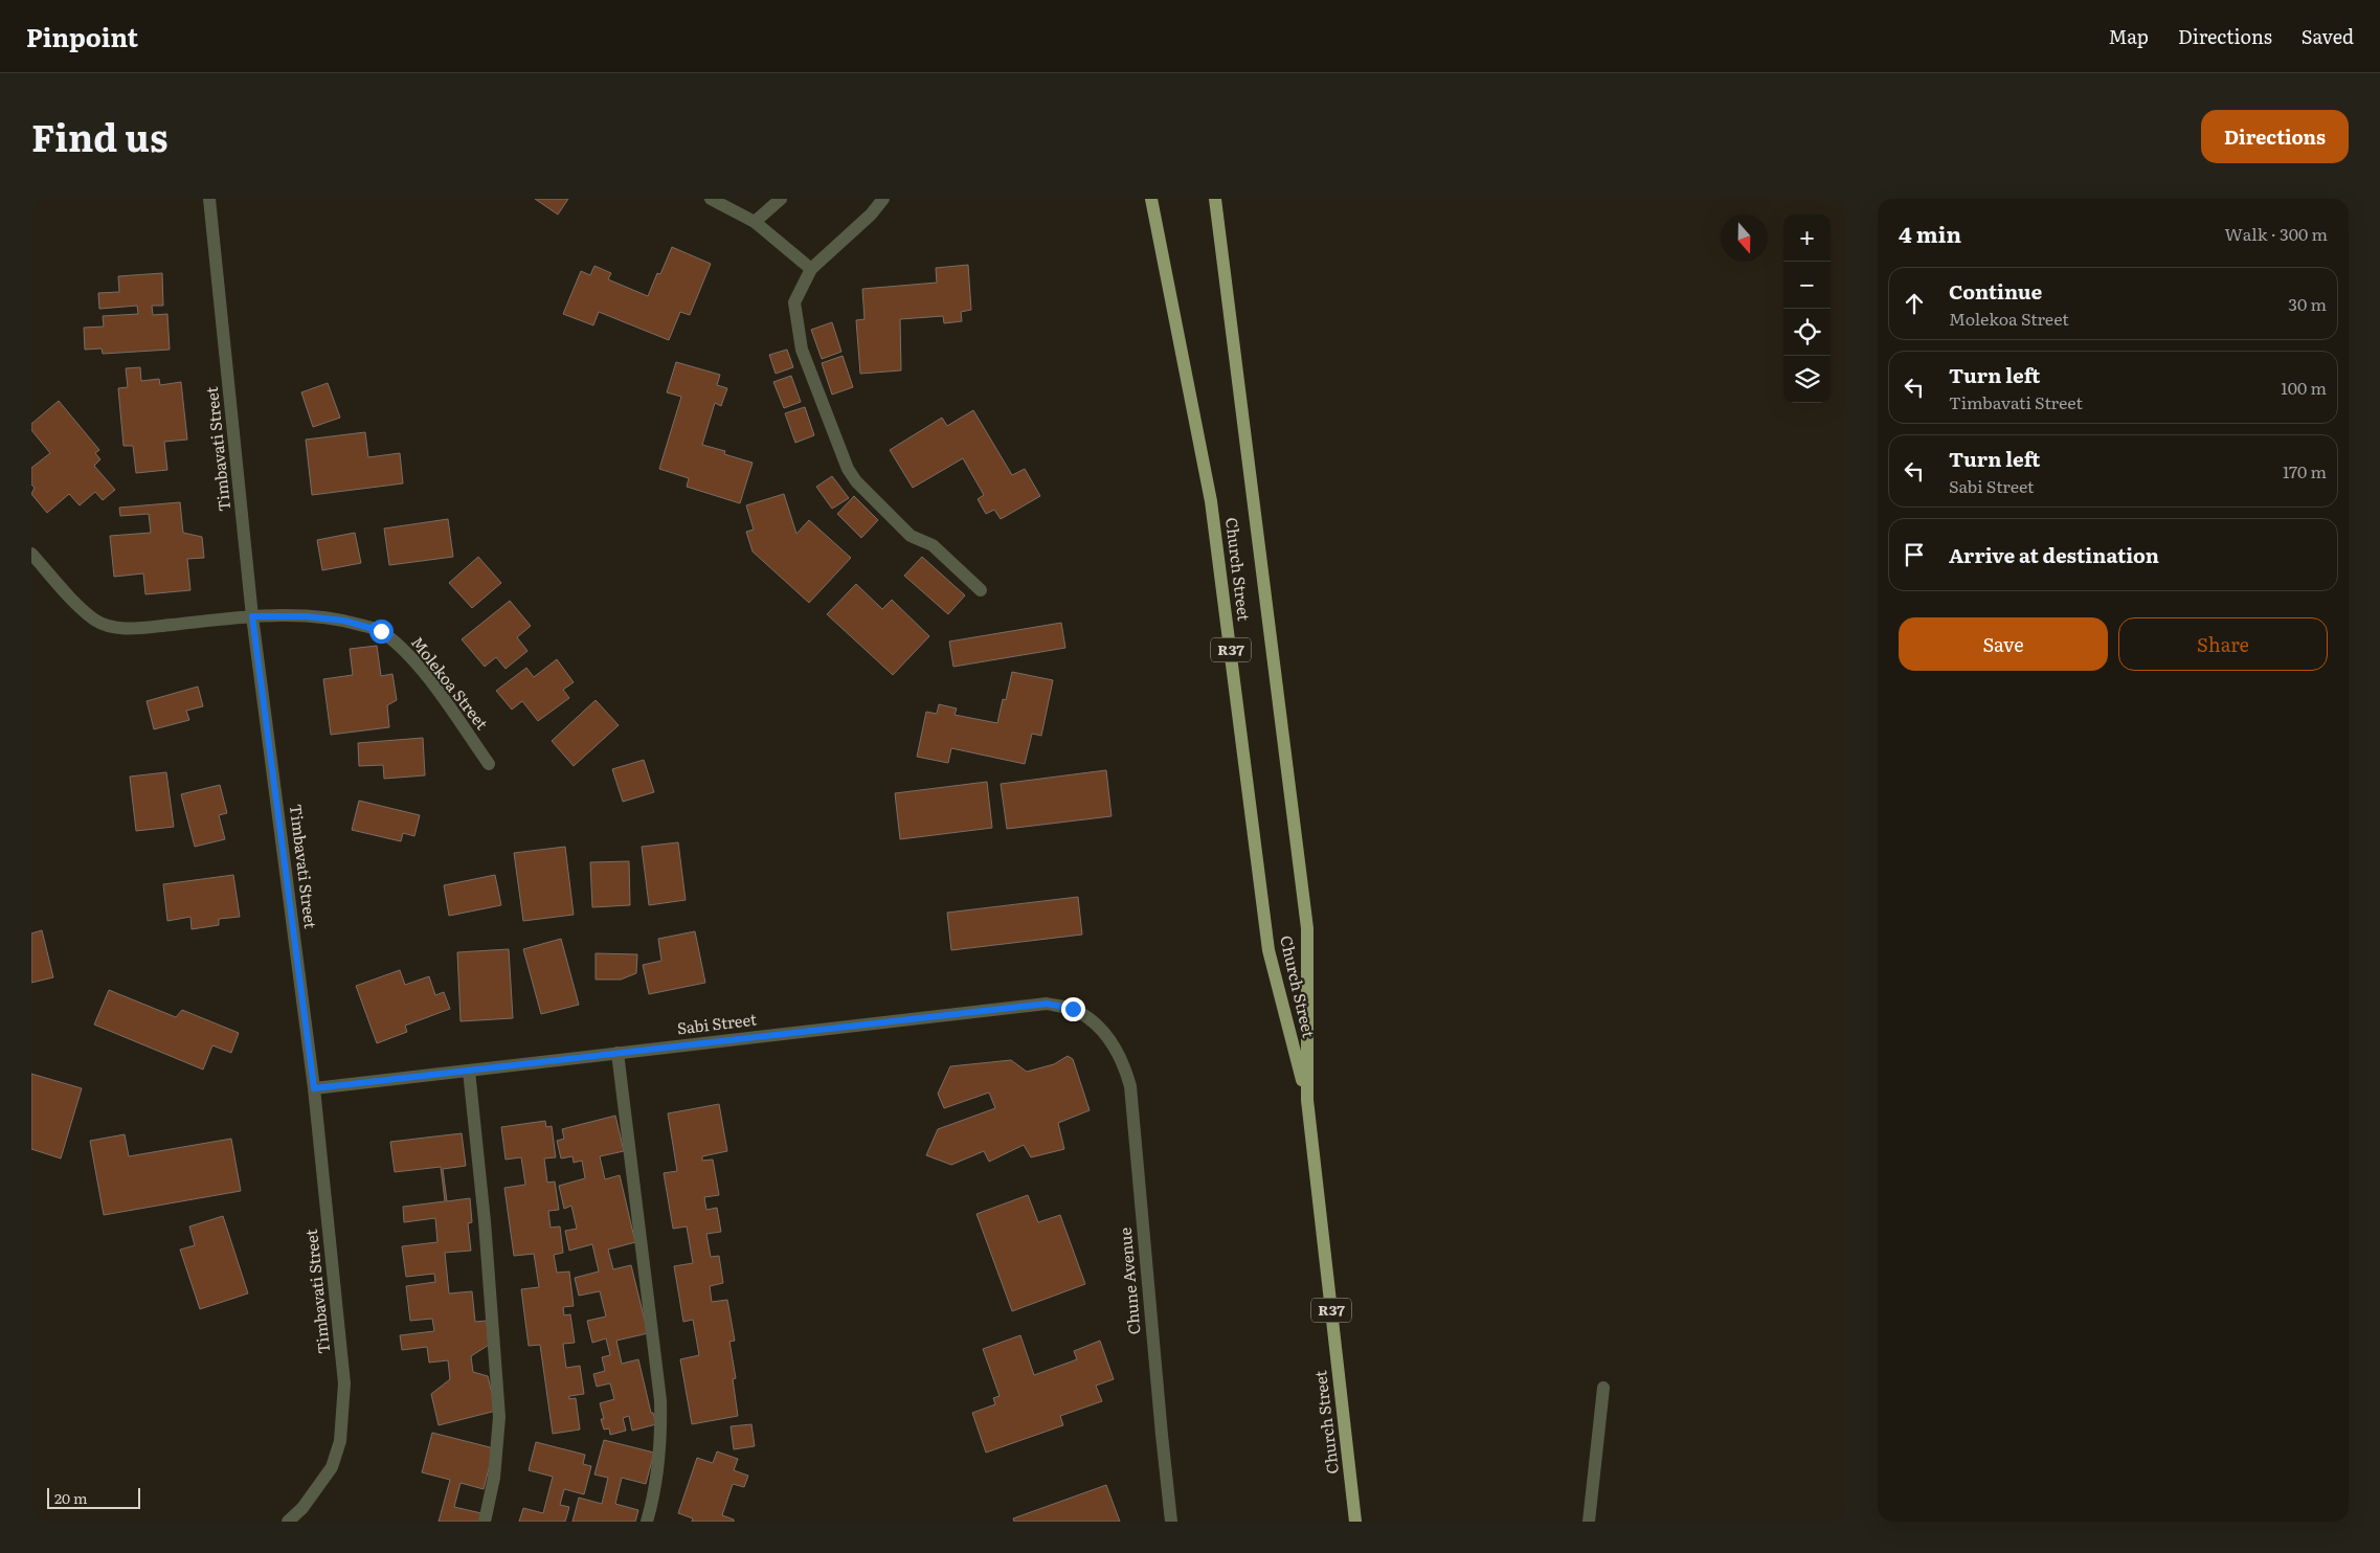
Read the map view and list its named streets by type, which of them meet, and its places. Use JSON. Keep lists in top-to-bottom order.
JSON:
{
  "streets": {
    "main road": ["Church Street", "R37"],
    "street": [
      "Timbavati Street",
      "Molekoa Street",
      "Sabi Street",
      "Chune Avenue"
    ]
  },
  "crossings": [
    ["Timbavati Street", "Molekoa Street"],
    ["Timbavati Street", "Sabi Street"],
    ["Sabi Street", "Chune Avenue"]
  ],
  "scale_bar": "20 m",
  "north": "bottom",
  "page": {
    "header": "Pinpoint",
    "nav": ["Map", "Directions", "Saved"],
    "title": "Find us",
    "buttons": [
      "Directions",
      ["Save", "Share"]
    ],
    "heading": ["4 min", "Walk · 300 m"],
    "map_buttons": ["+", "−"],
    "list": [
      ["Continue", "Molekoa Street", "30 m"],
      ["Turn left", "Timbavati Street", "100 m"],
      ["Turn left", "Sabi Street", "170 m"],
      "Arrive at destination"
    ],
    "scale": "20 m"
  }
}
